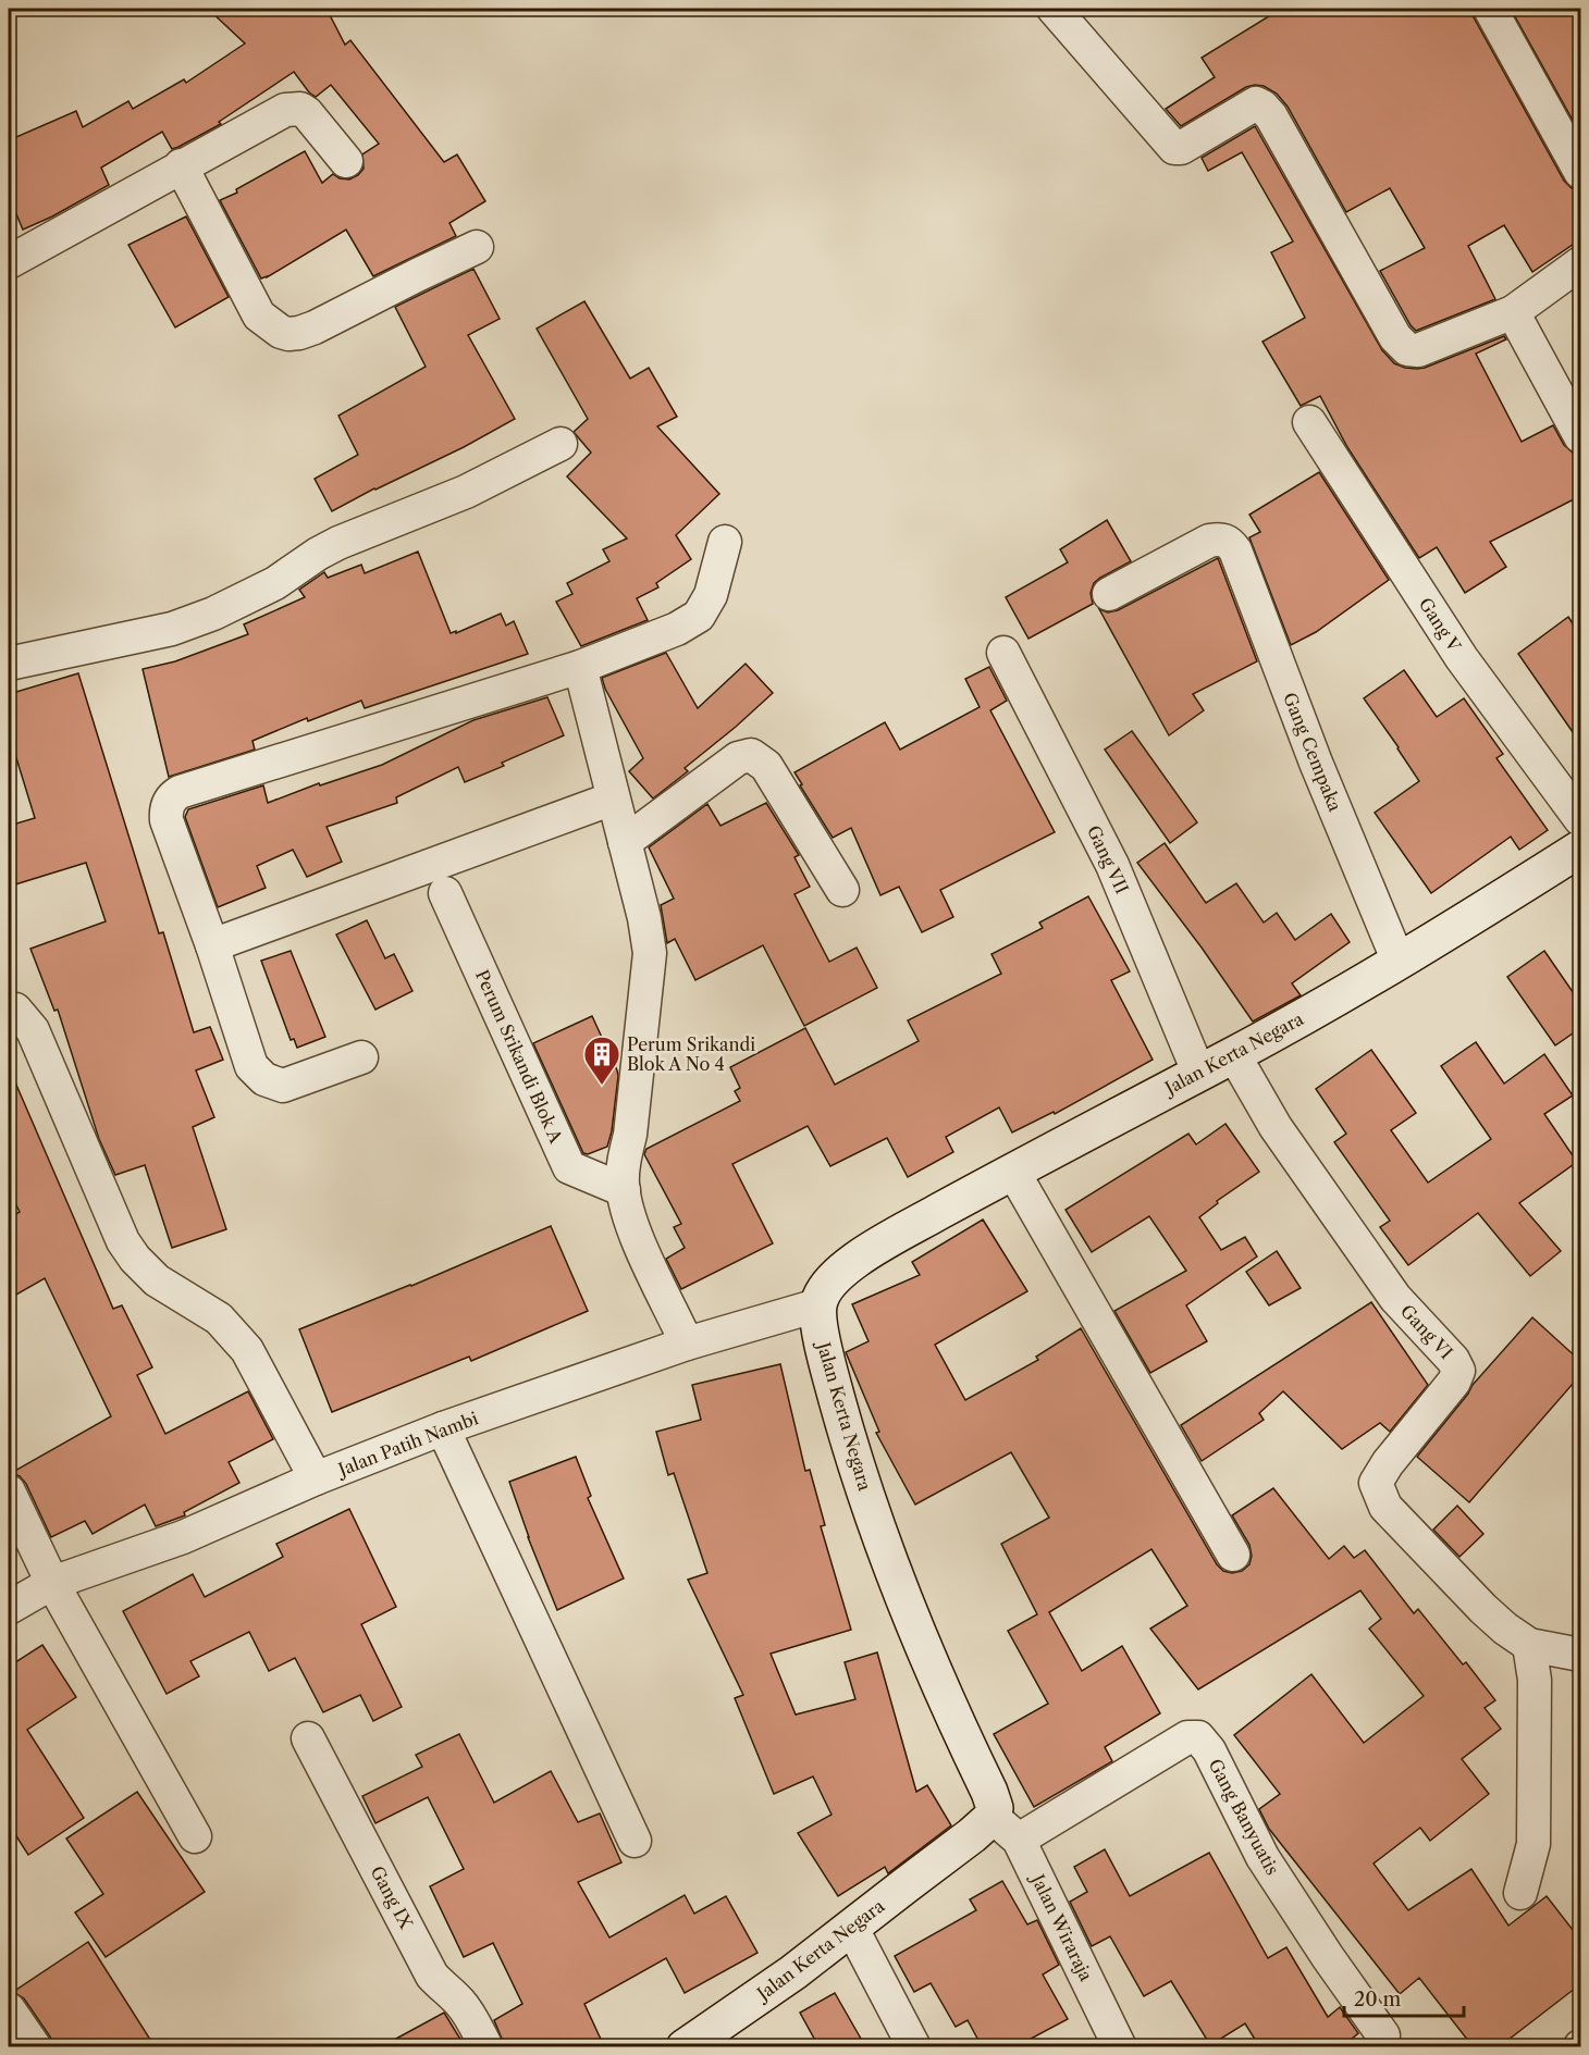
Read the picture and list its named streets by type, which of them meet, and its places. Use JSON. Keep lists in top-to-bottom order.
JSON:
{
  "streets": {
    "street": [
      "Gang V",
      "Gang Cempaka",
      "Gang VII",
      "Jalan Kerta Negara",
      "Perum Srikandi Blok A",
      "Gang VI",
      "Jalan Patih Nambi",
      "Gang Banyuatis",
      "Gang IX",
      "Jalan Wiraraja"
    ]
  },
  "crossings": [
    ["Gang Cempaka", "Jalan Kerta Negara"],
    ["Gang VII", "Jalan Kerta Negara"],
    ["Jalan Kerta Negara", "Gang VI"],
    ["Jalan Kerta Negara", "Jalan Patih Nambi"],
    ["Jalan Kerta Negara", "Gang Banyuatis"],
    ["Jalan Kerta Negara", "Jalan Wiraraja"],
    ["Gang Banyuatis", "Jalan Wiraraja"]
  ],
  "places": {
    "building": ["Perum Srikandi Blok A No 4"]
  },
  "scale_bar": "20 m"
}
